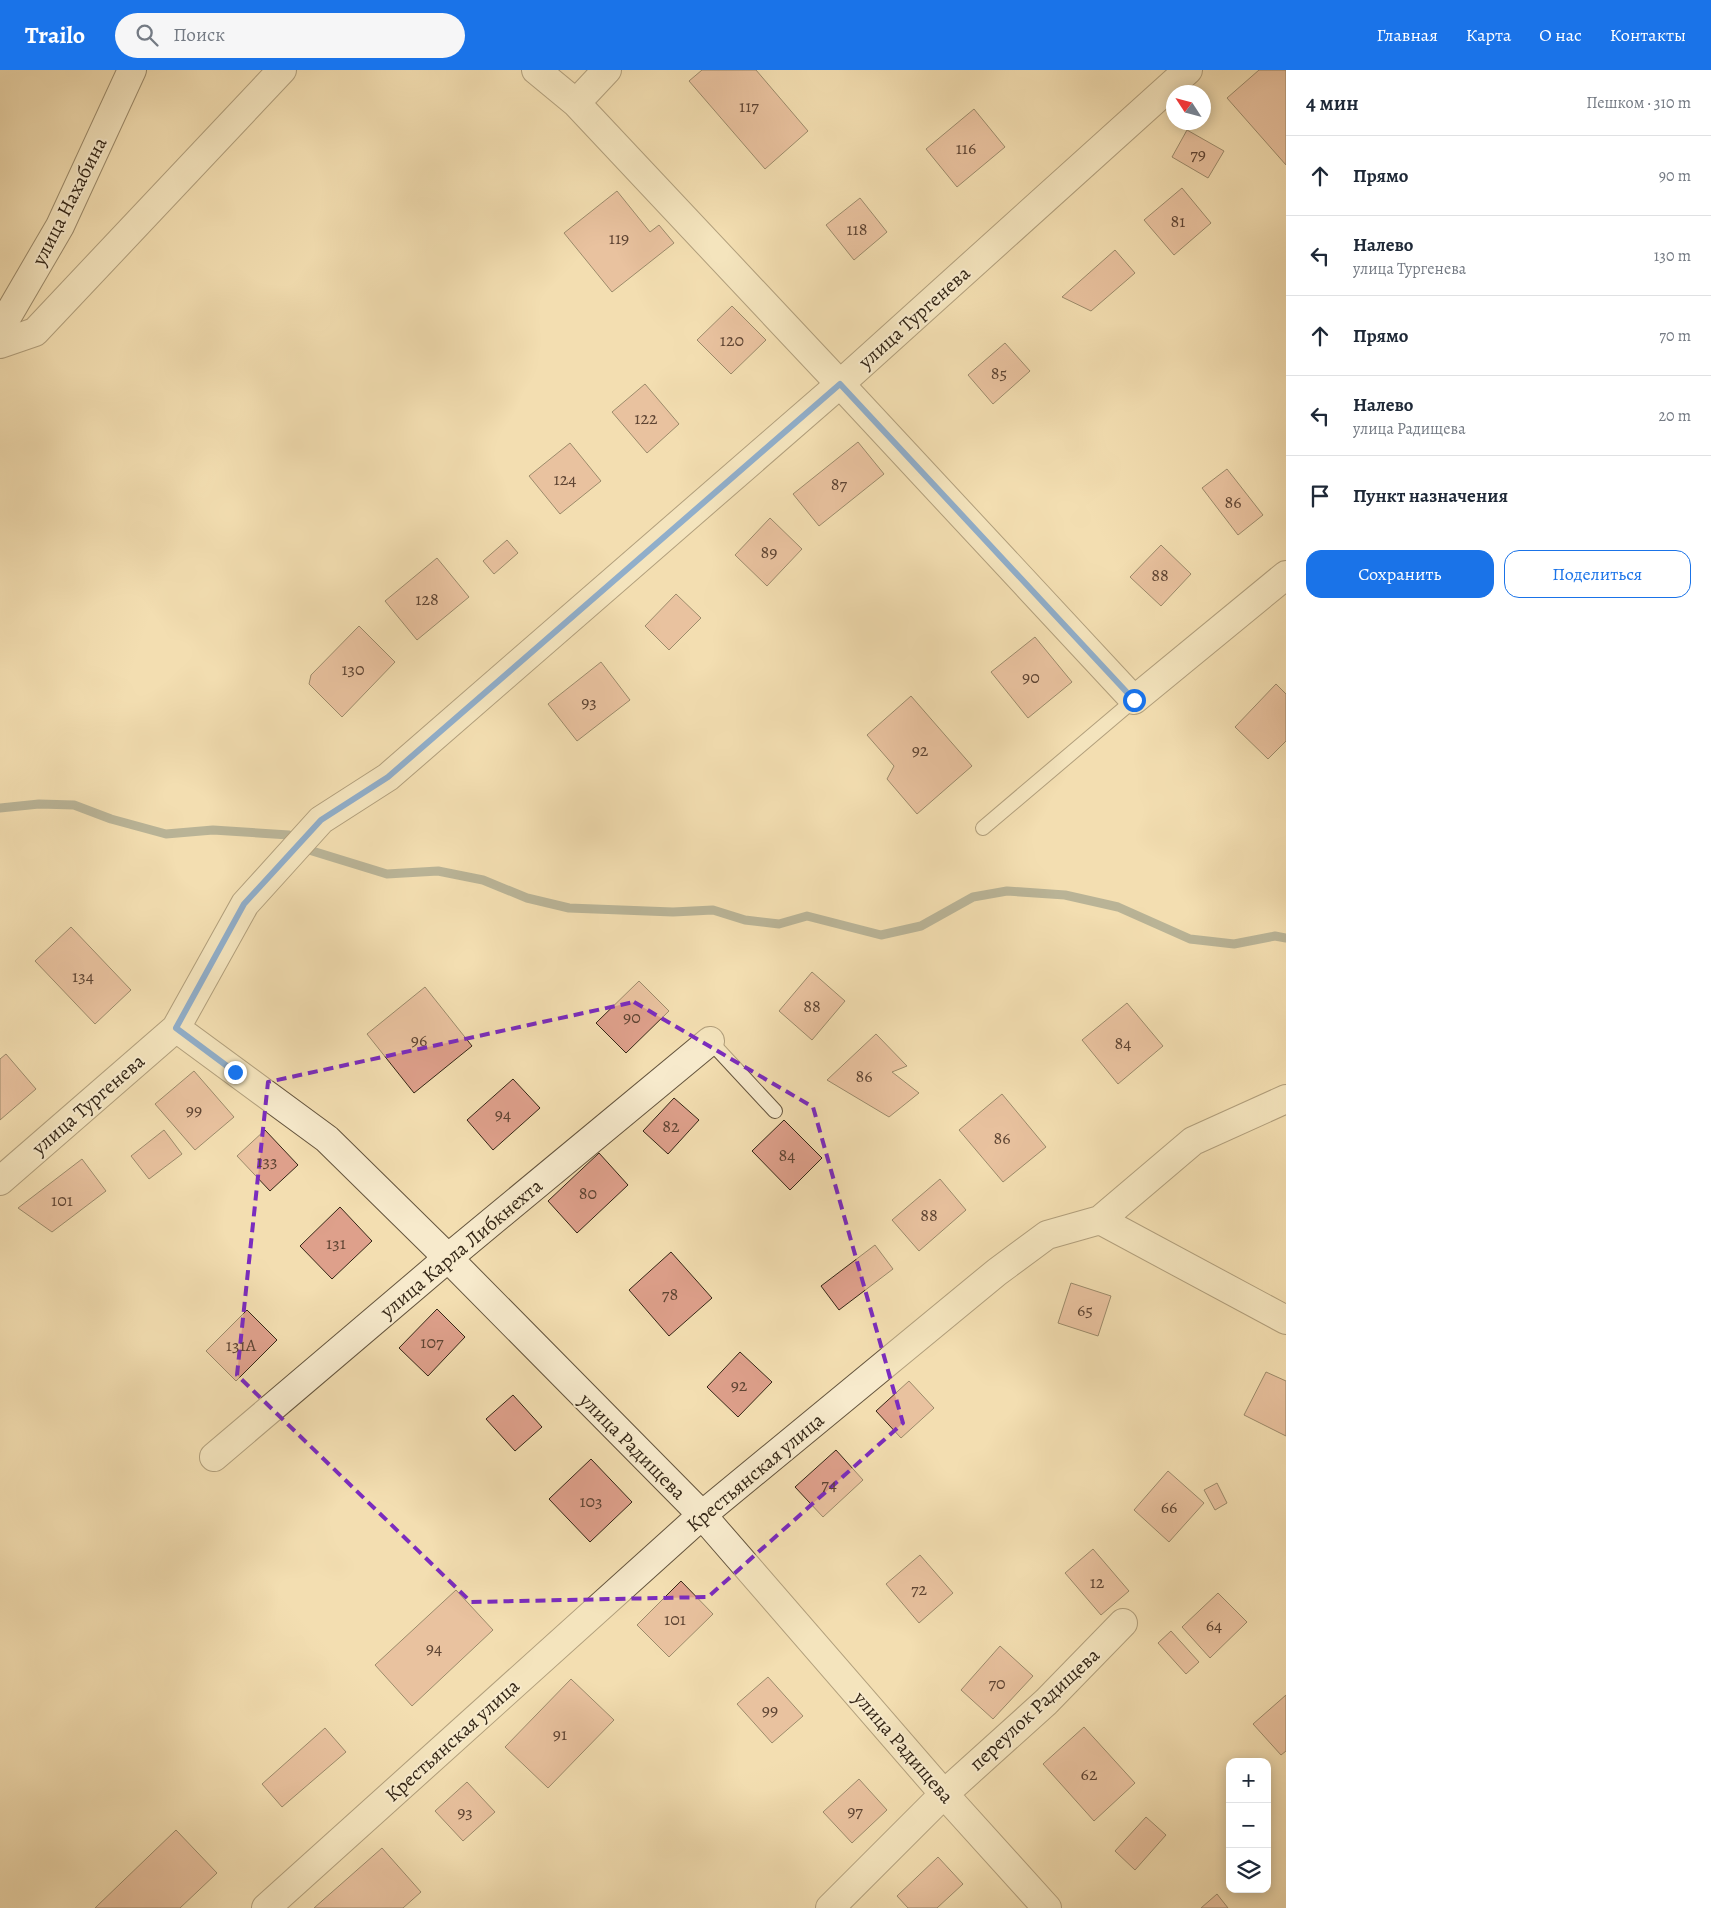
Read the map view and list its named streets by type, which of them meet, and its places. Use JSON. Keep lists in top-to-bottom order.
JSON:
{
  "streets": {
    "street": [
      "улица Нахабина",
      "улица Тургенева",
      "улица Карла Либкнехта",
      "улица Радищева",
      "Крестьянская улица",
      "переулок Радищева"
    ]
  },
  "crossings": [
    ["улица Тургенева", "улица Радищева"],
    ["улица Карла Либкнехта", "улица Радищева"],
    ["улица Радищева", "Крестьянская улица"],
    ["улица Радищева", "переулок Радищева"]
  ],
  "house_numbers": [
    "117",
    "116",
    "79",
    "81",
    "118",
    "119",
    "120",
    "85",
    "122",
    "124",
    "87",
    "86",
    "89",
    "88",
    "128",
    "130",
    "90",
    "93",
    "92",
    "134",
    "88",
    "90",
    "96",
    "84",
    "86",
    "99",
    "94",
    "82",
    "86",
    "84",
    "133",
    "80",
    "101",
    "88",
    "131",
    "78",
    "65",
    "107",
    "131А",
    "92",
    "74",
    "103",
    "66",
    "12",
    "72",
    "101",
    "64",
    "94",
    "70",
    "99",
    "91",
    "62",
    "97",
    "93"
  ],
  "north": "top left",
  "page": {
    "header": "Trailo",
    "search": "Поиск",
    "nav": [
      "Главная",
      "Карта",
      "О нас",
      "Контакты"
    ],
    "heading": ["4 мин", "Пешком · 310 m"],
    "list": [
      ["Прямо", "90 m"],
      ["Налево", "улица Тургенева", "130 m"],
      ["Прямо", "70 m"],
      ["Налево", "улица Радищева", "20 m"],
      "Пункт назначения"
    ],
    "buttons": ["Сохранить", "Поделиться"],
    "map_buttons": ["+", "−"]
  }
}
